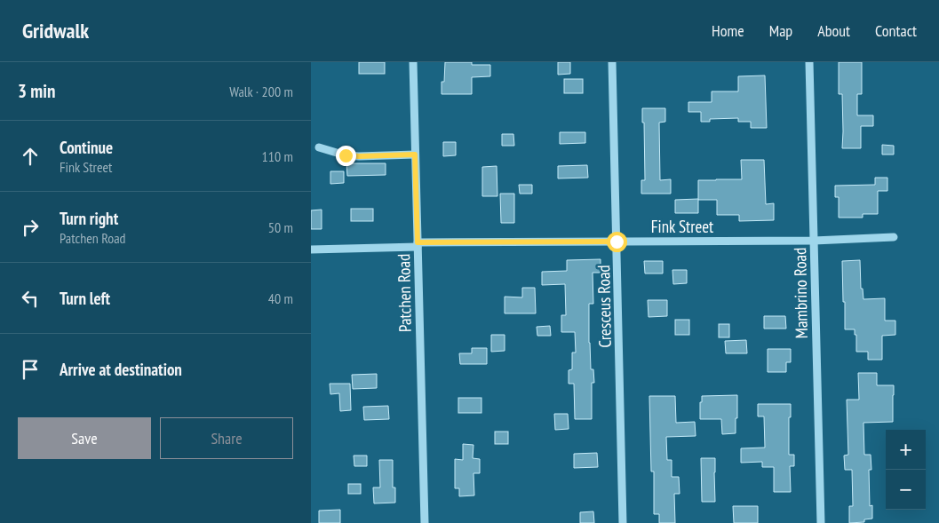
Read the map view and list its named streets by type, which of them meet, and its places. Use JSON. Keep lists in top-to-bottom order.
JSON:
{
  "streets": {
    "street": [
      "Fink Street",
      "Patchen Road",
      "Mambrino Road",
      "Cresceus Road"
    ]
  },
  "crossings": [
    ["Fink Street", "Patchen Road"],
    ["Fink Street", "Mambrino Road"],
    ["Fink Street", "Cresceus Road"]
  ],
  "page": {
    "header": "Gridwalk",
    "nav": [
      "Home",
      "Map",
      "About",
      "Contact"
    ],
    "heading": ["3 min", "Walk · 200 m"],
    "list": [
      ["Continue", "Fink Street", "110 m"],
      ["Turn right", "Patchen Road", "50 m"],
      ["Turn left", "40 m"],
      "Arrive at destination"
    ],
    "buttons": ["Save", "Share"],
    "map_buttons": ["+", "−"]
  }
}
